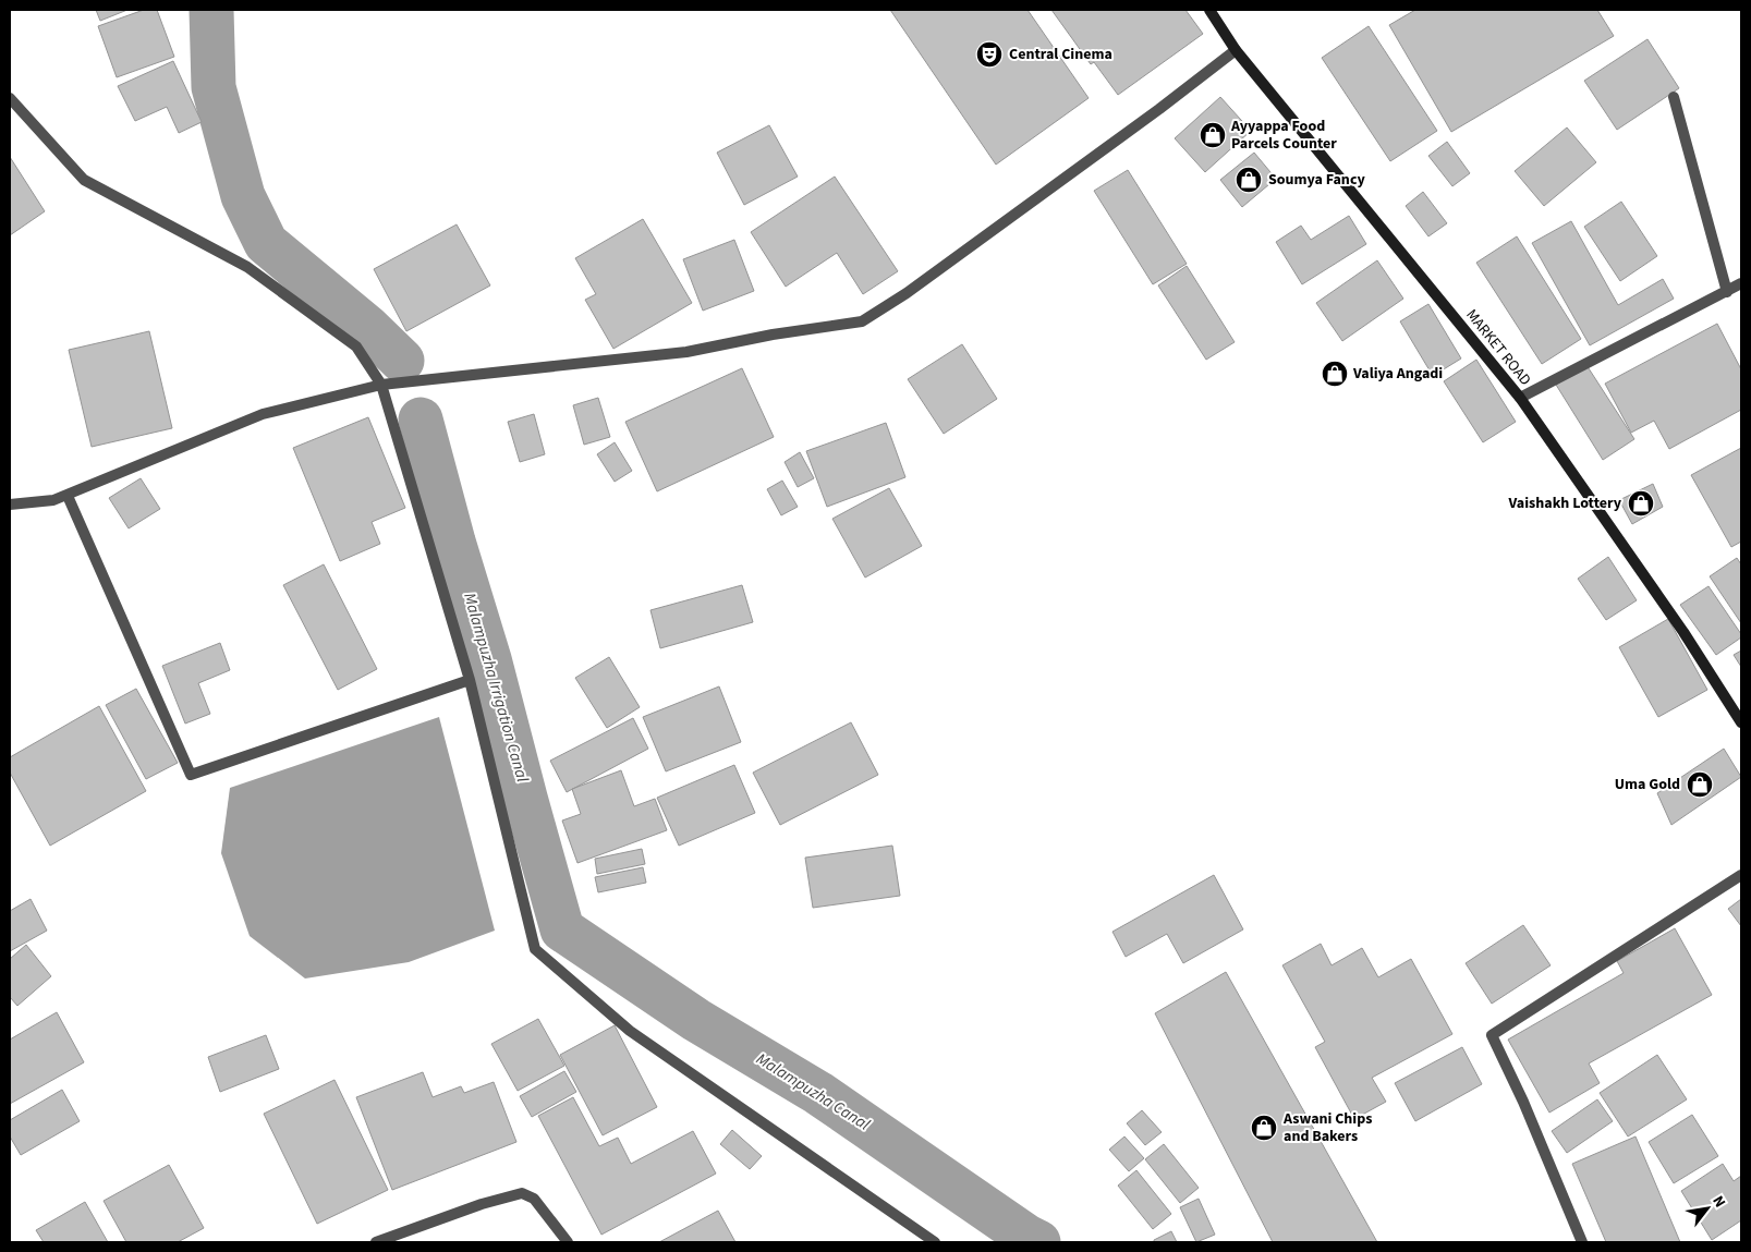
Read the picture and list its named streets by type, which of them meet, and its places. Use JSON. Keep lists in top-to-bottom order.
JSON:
{
  "streets": {
    "main road": ["MARKET ROAD"]
  },
  "water": ["Malampuzha Irrigation Canal", "Malampuzha Canal"],
  "places": {
    "theatre": ["Central Cinema"],
    "shop": [
      "Ayyappa Food Parcels Counter",
      "Soumya Fancy",
      "Valiya Angadi",
      "Vaishakh Lottery",
      "Uma Gold",
      "Aswani Chips and Bakers"
    ]
  },
  "north": "top right"
}
